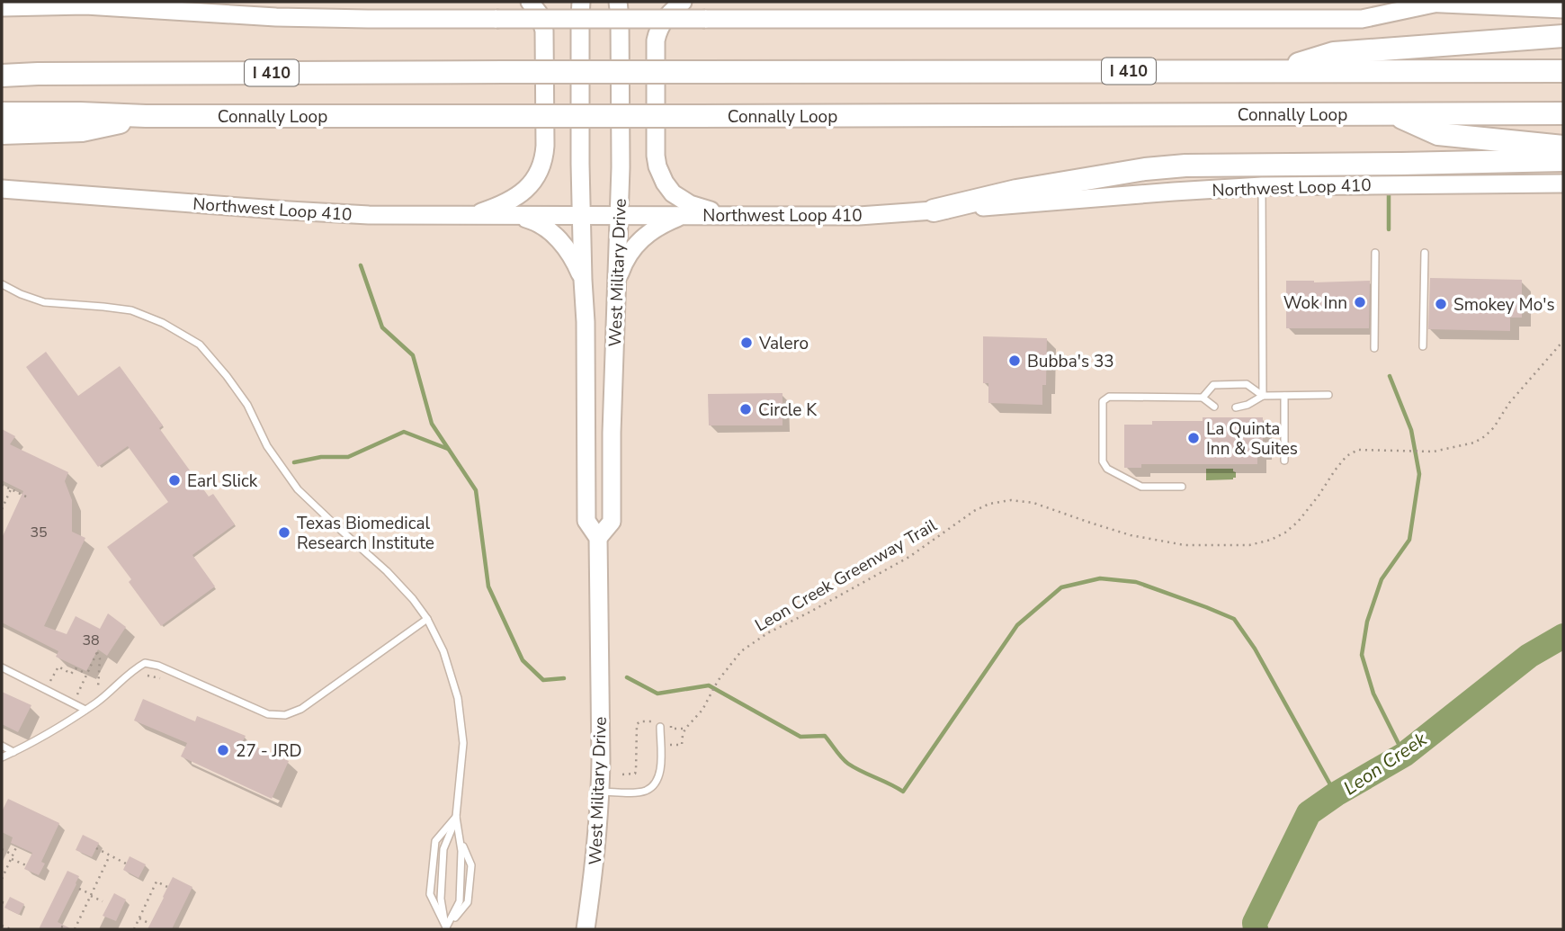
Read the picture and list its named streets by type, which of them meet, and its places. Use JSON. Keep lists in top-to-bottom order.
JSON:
{
  "streets": {
    "highway": ["I 410", "Connally Loop"],
    "main road": ["Northwest Loop 410", "West Military Drive"],
    "path": ["Leon Creek Greenway Trail"]
  },
  "crossings": [
    ["Northwest Loop 410", "West Military Drive"]
  ],
  "water": ["Leon Creek"],
  "places": [
    "Wok Inn",
    "Smokey Mo's",
    "Valero",
    "Bubba's 33",
    "Circle K",
    "La Quinta Inn & Suites",
    "Earl Slick",
    "Texas Biomedical Research Institute",
    "27 - JRD"
  ],
  "house_numbers": ["35", "38"]
}
